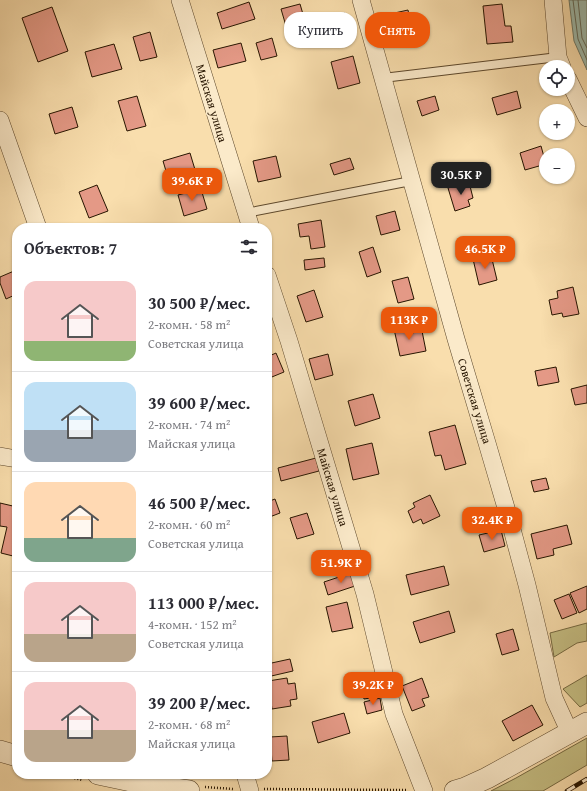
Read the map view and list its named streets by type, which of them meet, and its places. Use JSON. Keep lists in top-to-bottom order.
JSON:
{
  "streets": {
    "street": ["Майская улица", "Советская улица"]
  },
  "page": {
    "chip": ["Купить", "Снять"],
    "map_buttons": ["+", "−"],
    "price": [
      "30.5K ₽",
      "39.6K ₽",
      "46.5K ₽",
      "113K ₽",
      "32.4K ₽",
      "51.9K ₽",
      "39.2K ₽"
    ],
    "heading": "Объектов: 7",
    "list": [
      {
        "name": "30 500 ₽/мес.",
        "note": "2-комн. · 58 m² · Советская улица"
      },
      {
        "name": "39 600 ₽/мес.",
        "note": "2-комн. · 74 m² · Майская улица"
      },
      {
        "name": "46 500 ₽/мес.",
        "note": "2-комн. · 60 m² · Советская улица"
      },
      {
        "name": "113 000 ₽/мес.",
        "note": "4-комн. · 152 m² · Советская улица"
      },
      {
        "name": "39 200 ₽/мес.",
        "note": "2-комн. · 68 m² · Майская улица"
      }
    ]
  }
}
